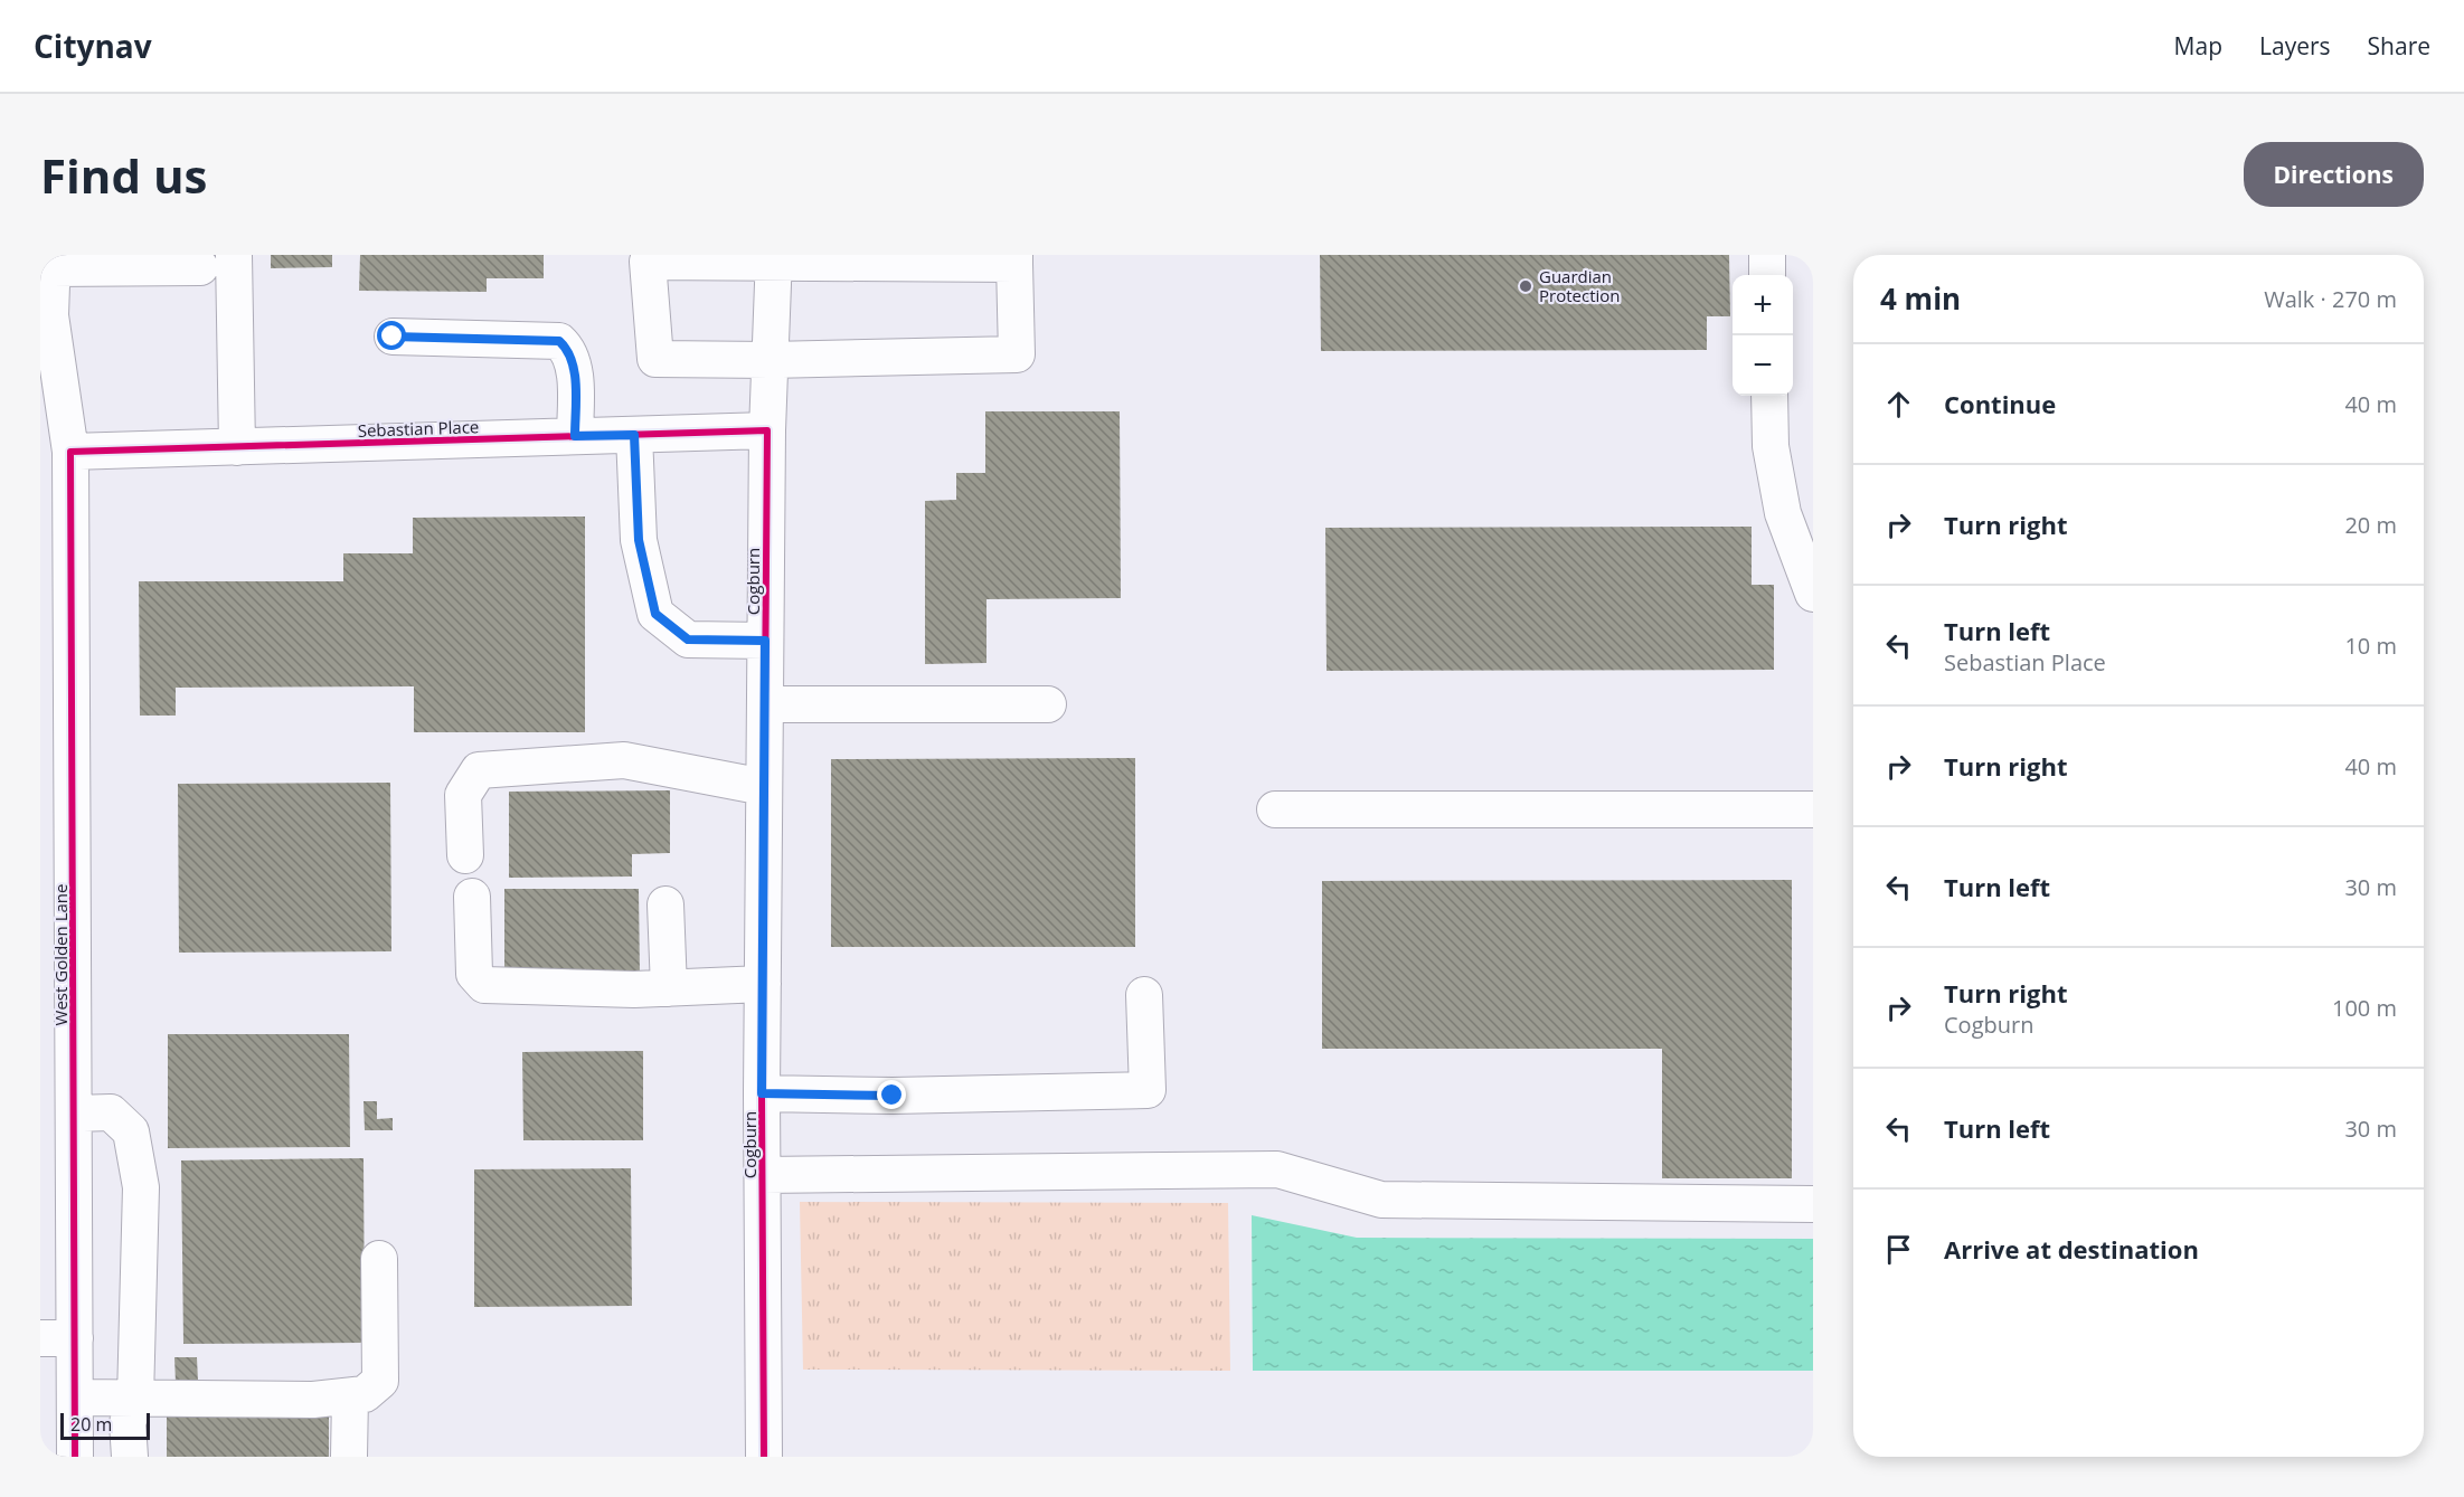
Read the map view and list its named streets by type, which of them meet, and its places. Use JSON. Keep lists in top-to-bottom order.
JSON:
{
  "streets": {
    "street": ["Sebastian Place", "Cogburn", "West Golden Lane"]
  },
  "crossings": [
    ["Sebastian Place", "Cogburn"],
    ["Sebastian Place", "West Golden Lane"]
  ],
  "places": ["Guardian Protection"],
  "scale_bar": "20 m",
  "page": {
    "header": "Citynav",
    "nav": ["Map", "Layers", "Share"],
    "buttons": "Directions",
    "title": "Find us",
    "heading": ["4 min", "Walk · 270 m"],
    "map_buttons": ["+", "−"],
    "list": [
      ["Continue", "40 m"],
      ["Turn right", "20 m"],
      ["Turn left", "Sebastian Place", "10 m"],
      ["Turn right", "40 m"],
      ["Turn left", "30 m"],
      ["Turn right", "Cogburn", "100 m"],
      ["Turn left", "30 m"],
      "Arrive at destination"
    ],
    "scale": "20 m"
  }
}
